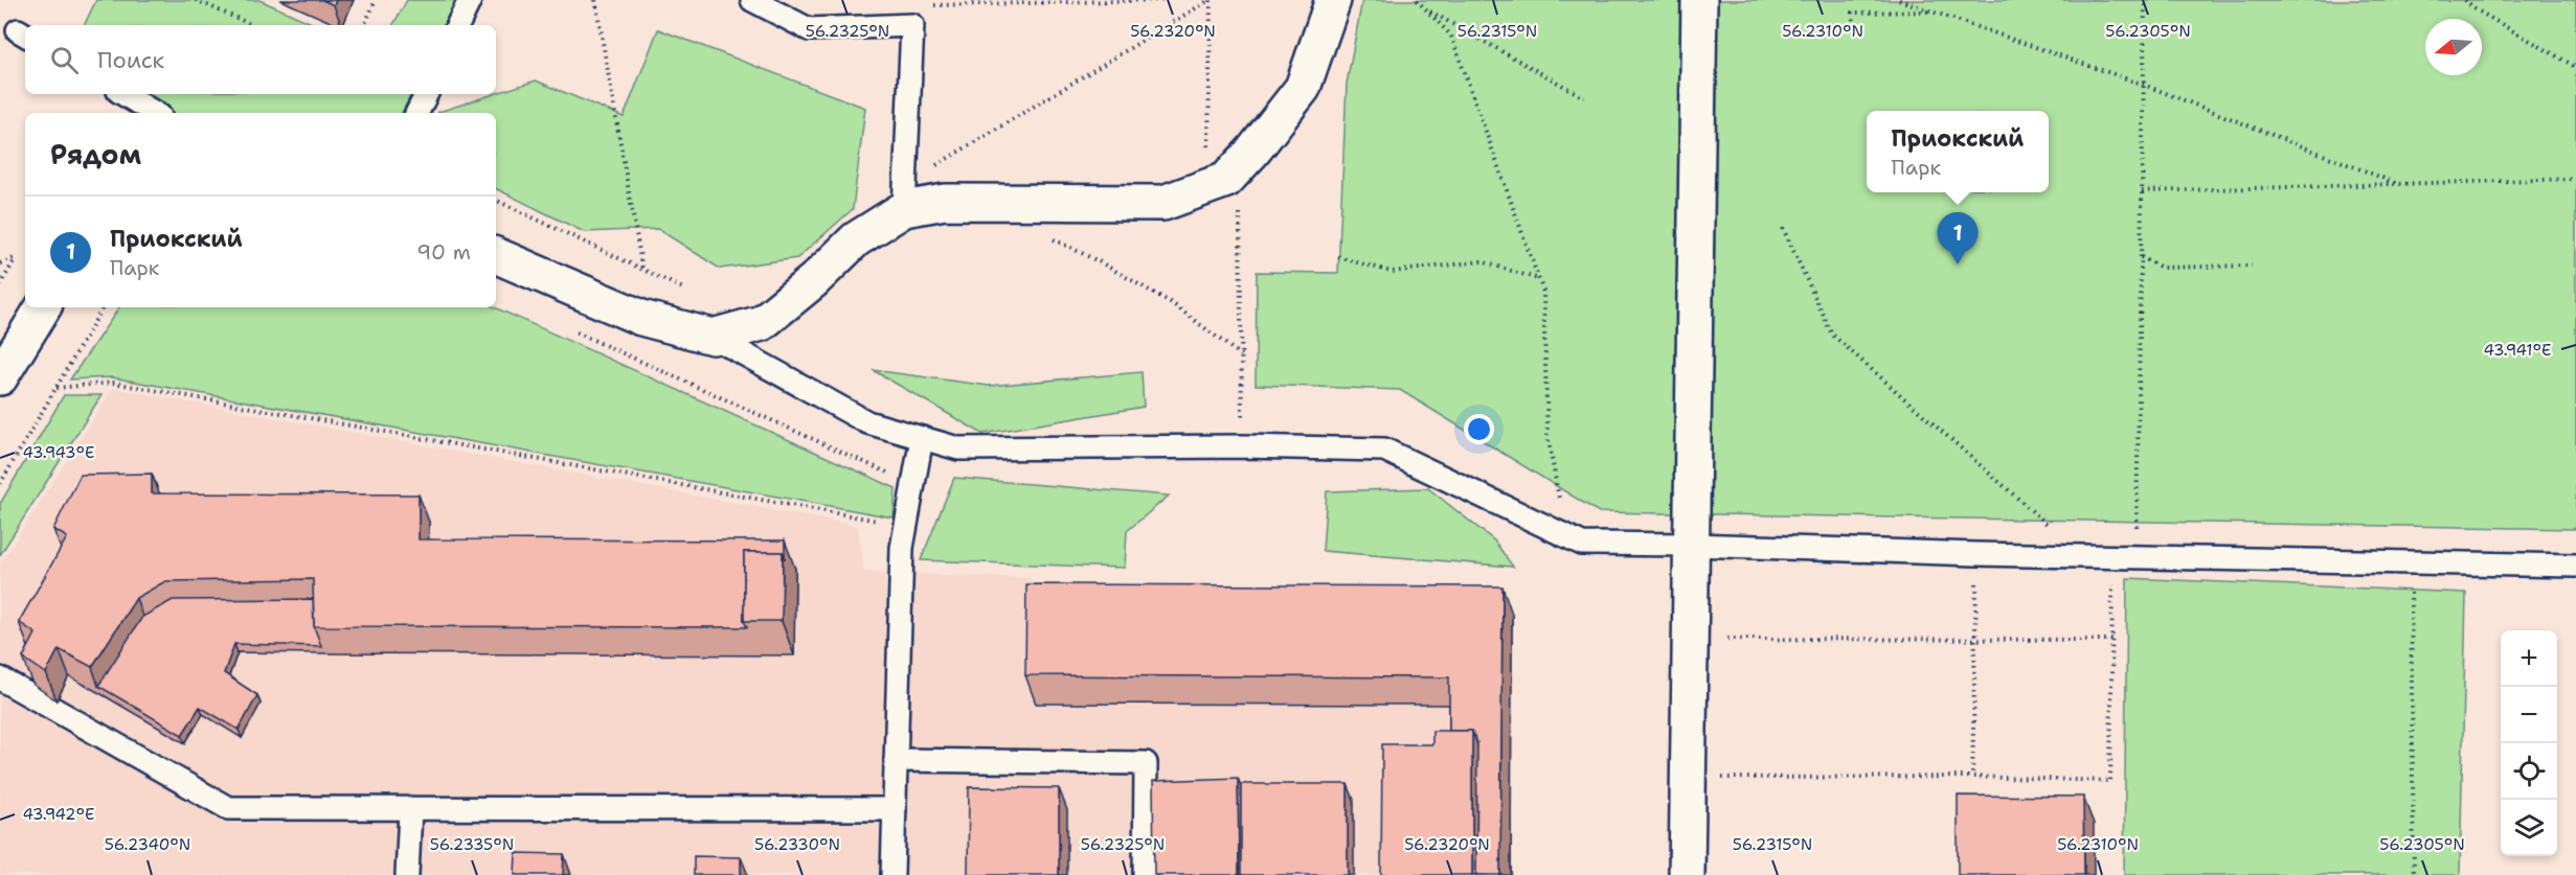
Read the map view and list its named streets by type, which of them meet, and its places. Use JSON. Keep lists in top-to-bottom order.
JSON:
{
  "north": "left",
  "page": {
    "search": "Поиск",
    "popup": ["Приокский", "Парк"],
    "heading": "Рядом",
    "list": [
      {
        "mark": "1",
        "name": "Приокский",
        "note": "Парк",
        "value": "90 m"
      }
    ],
    "pins": "1",
    "map_buttons": ["+", "−"]
  },
  "coordinates": [
    "56.2325°N",
    "56.2320°N",
    "56.2315°N",
    "56.2310°N",
    "56.2305°N",
    "43.941°E",
    "43.943°E",
    "43.942°E",
    "56.2340°N",
    "56.2335°N",
    "56.2330°N"
  ]
}
